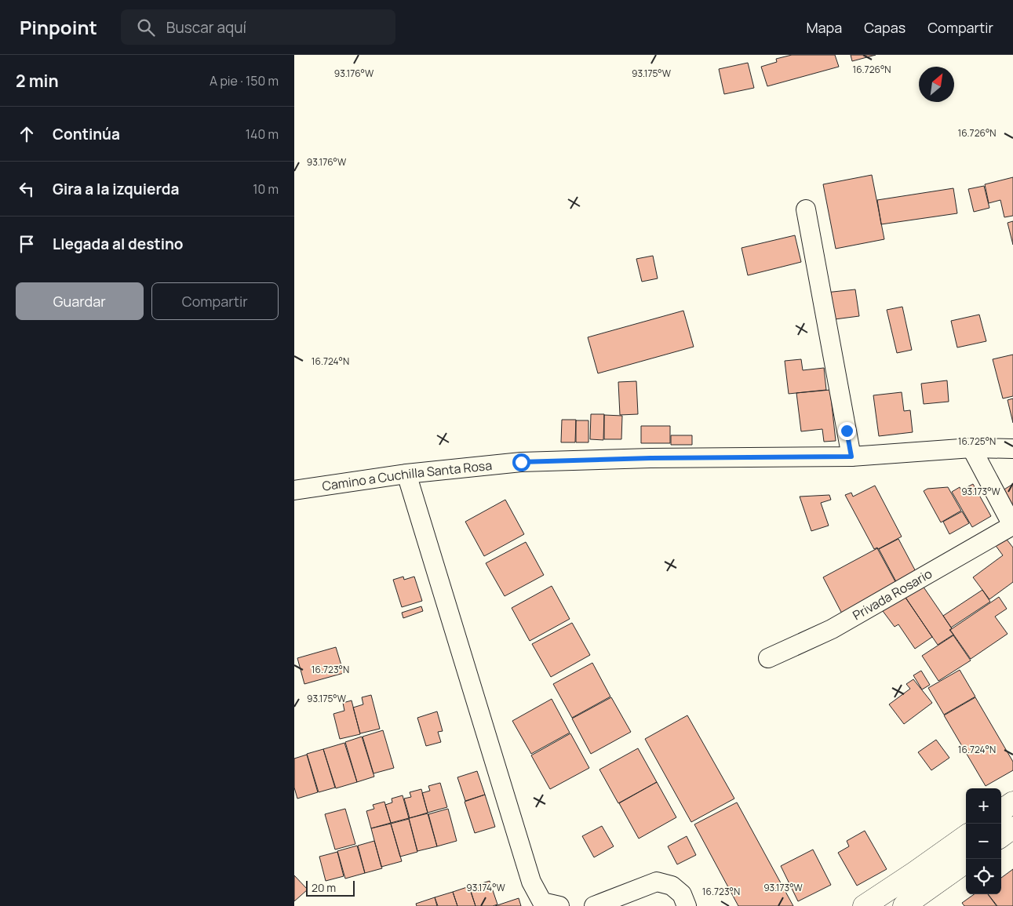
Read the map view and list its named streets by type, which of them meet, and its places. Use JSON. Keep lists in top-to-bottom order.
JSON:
{
  "streets": {
    "street": ["Camino a Cuchilla Santa Rosa", "Privada Rosario"]
  },
  "scale_bar": "20 m",
  "north": "top right",
  "page": {
    "header": "Pinpoint",
    "search": "Buscar aquí",
    "nav": ["Mapa", "Capas", "Compartir"],
    "heading": ["2 min", "A pie · 150 m"],
    "list": [
      ["Continúa", "140 m"],
      ["Gira a la izquierda", "10 m"],
      "Llegada al destino"
    ],
    "buttons": ["Guardar", "Compartir"],
    "map_buttons": ["+", "−"],
    "scale": "20 m"
  },
  "coordinates": [
    "16.726°N",
    "93.176°W",
    "93.175°W",
    "16.724°N",
    "16.725°N",
    "93.173°W",
    "16.723°N",
    "93.174°W"
  ]
}
